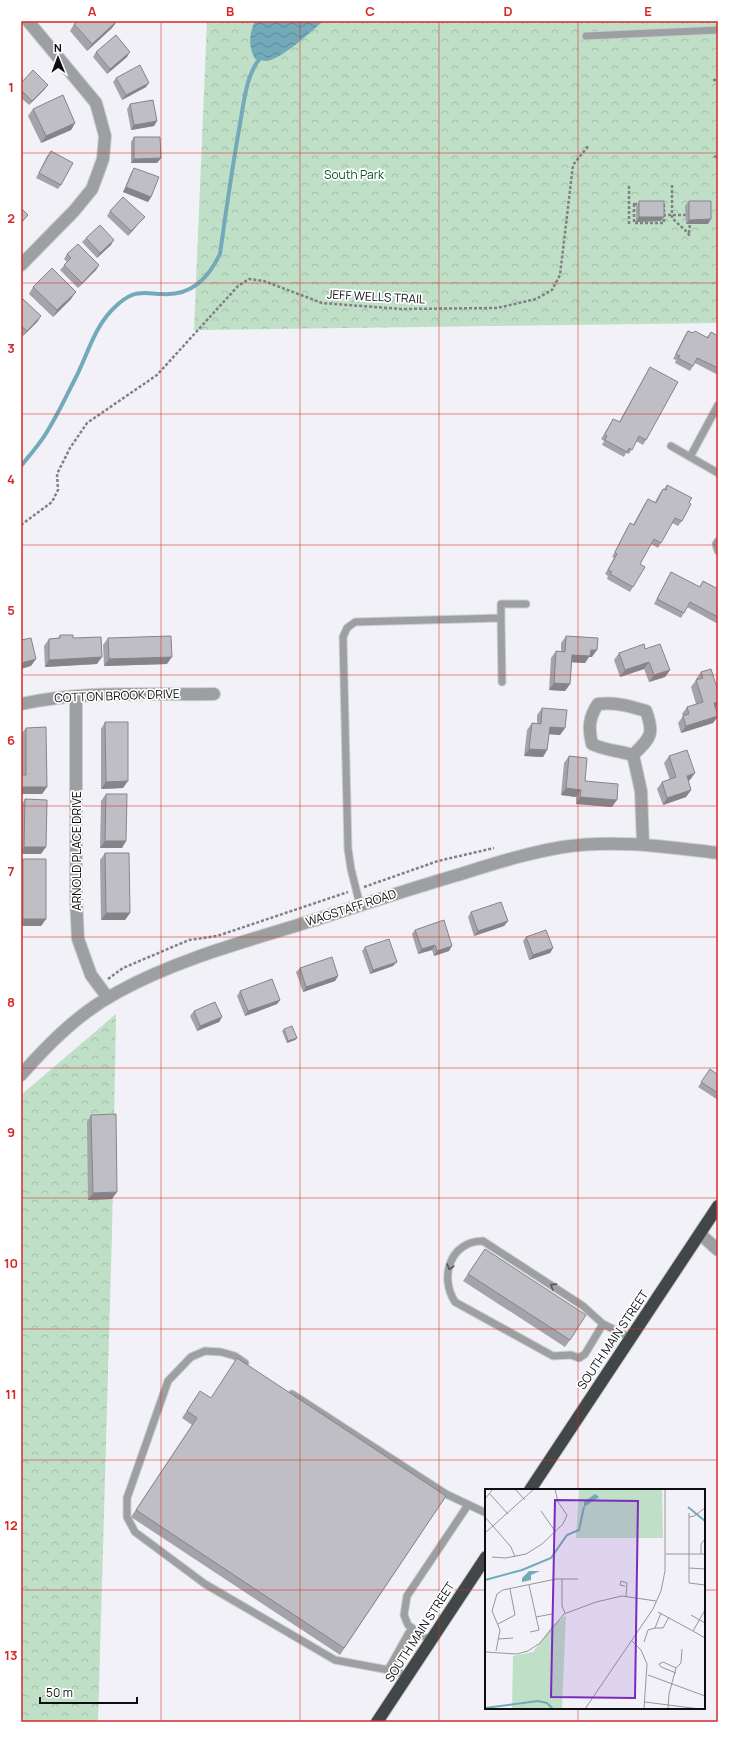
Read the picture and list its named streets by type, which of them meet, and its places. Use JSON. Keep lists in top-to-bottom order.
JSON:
{
  "streets": {
    "highway": ["SOUTH MAIN STREET"],
    "street": ["COTTON BROOK DRIVE", "ARNOLD PLACE DRIVE", "WAGSTAFF ROAD"],
    "path": ["JEFF WELLS TRAIL"]
  },
  "crossings": [
    ["COTTON BROOK DRIVE", "ARNOLD PLACE DRIVE"],
    ["ARNOLD PLACE DRIVE", "WAGSTAFF ROAD"]
  ],
  "parks": ["South Park"],
  "scale_bar": "50 m",
  "north": "top",
  "grid": {
    "columns": [
      "A",
      "B",
      "C",
      "D",
      "E"
    ],
    "rows": [
      "1",
      "2",
      "3",
      "4",
      "5",
      "6",
      "7",
      "8",
      "9",
      "10",
      "11",
      "12",
      "13"
    ]
  }
}
